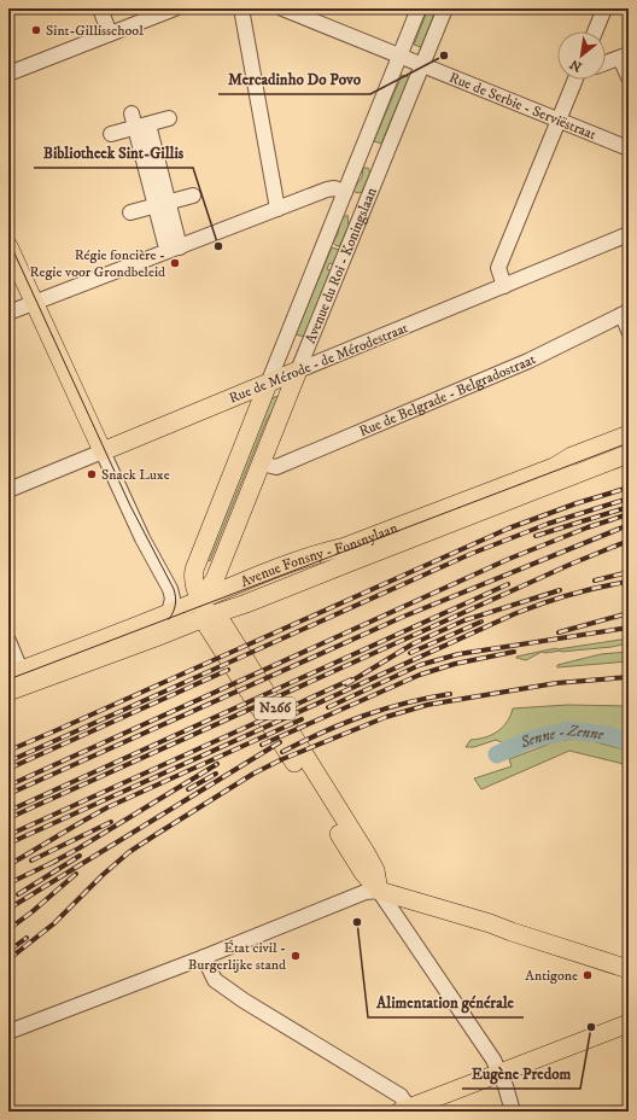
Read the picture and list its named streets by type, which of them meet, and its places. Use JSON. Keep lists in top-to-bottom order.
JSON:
{
  "streets": {
    "main road": [
      "Avenue du Roi - Koningslaan",
      "Rue de Mérode - de Mérodestraat",
      "Avenue Fonsny - Fonsnylaan",
      "N266"
    ],
    "street": ["Rue de Serbie - Serviëstraat", "Rue de Belgrade - Belgradostraat"]
  },
  "crossings": [
    ["Rue de Serbie - Serviëstraat", "Avenue du Roi - Koningslaan"],
    ["Avenue du Roi - Koningslaan", "Rue de Mérode - de Mérodestraat"],
    ["Avenue du Roi - Koningslaan", "Rue de Belgrade - Belgradostraat"],
    ["Avenue du Roi - Koningslaan", "Avenue Fonsny - Fonsnylaan"],
    ["Avenue du Roi - Koningslaan", "N266"],
    ["Avenue Fonsny - Fonsnylaan", "N266"]
  ],
  "water": ["Senne - Zenne"],
  "places": [
    "Sint-Gillisschool",
    "Mercadinho Do Povo",
    "Bibliotheek Sint-Gillis",
    "Régie foncière - Regie voor Grondbeleid",
    "Snack Luxe",
    "Alimentation générale",
    "État civil - Burgerlijke stand",
    "Antigone",
    "Eugène Predom"
  ],
  "north": "bottom left"
}
